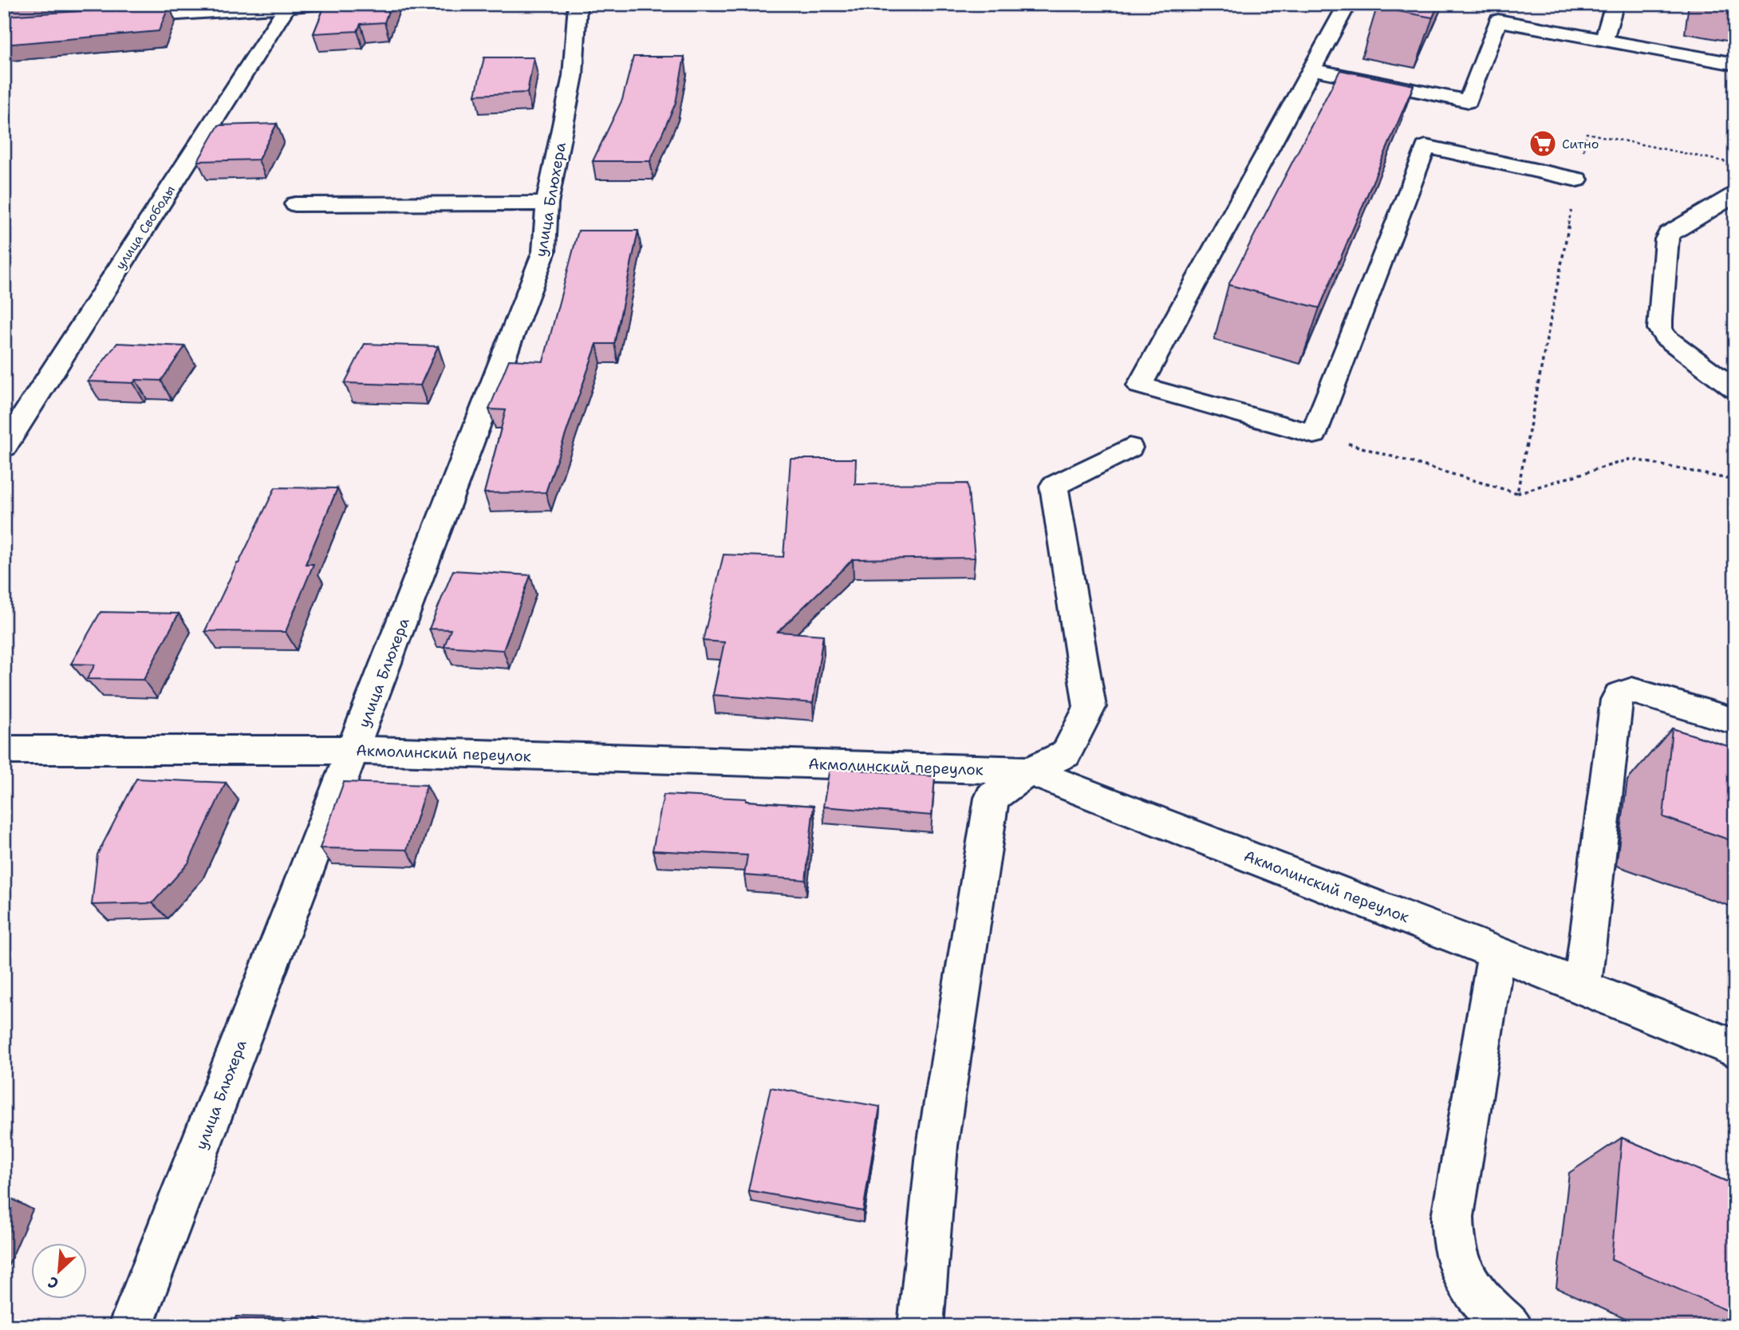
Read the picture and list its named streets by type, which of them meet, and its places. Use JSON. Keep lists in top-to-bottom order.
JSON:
{
  "streets": {
    "street": ["улица Блюхера", "улица Свободы", "Акмолинский переулок"]
  },
  "crossings": [
    ["улица Блюхера", "Акмолинский переулок"]
  ],
  "places": {
    "supermarket": ["Ситно"]
  },
  "north": "bottom left"
}
